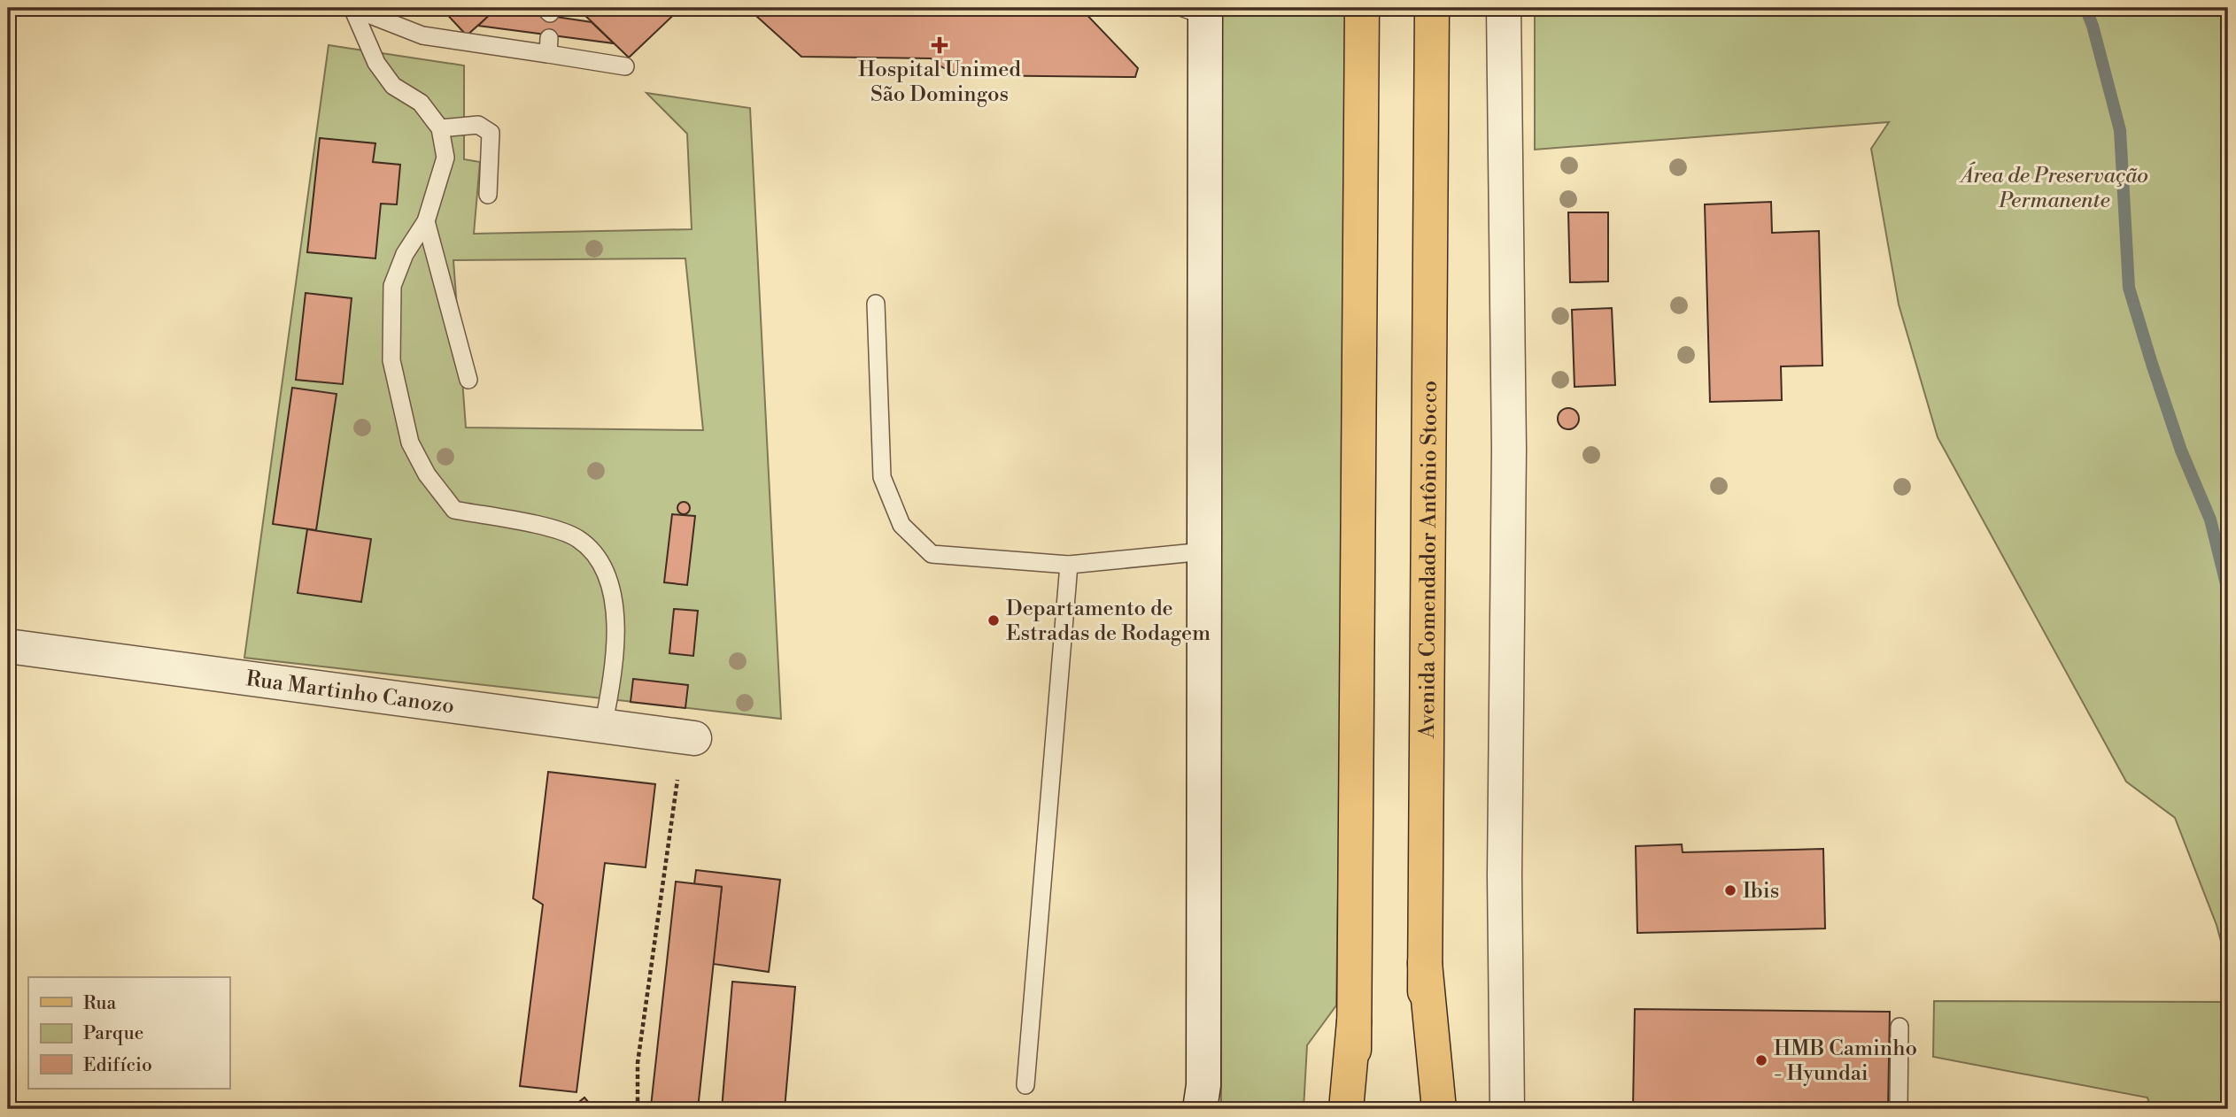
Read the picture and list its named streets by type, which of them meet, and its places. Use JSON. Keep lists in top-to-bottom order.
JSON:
{
  "streets": {
    "main road": ["Avenida Comendador Antônio Stocco"],
    "street": ["Rua Martinho Canozo"]
  },
  "parks": ["Área de Preservação Permanente"],
  "places": {
    "health": ["Hospital Unimed São Domingos"],
    "other": ["Departamento de Estradas de Rodagem", "Ibis", "HMB Caminho - Hyundai"]
  },
  "legend": ["Rua", "Parque", "Edifício"]
}
